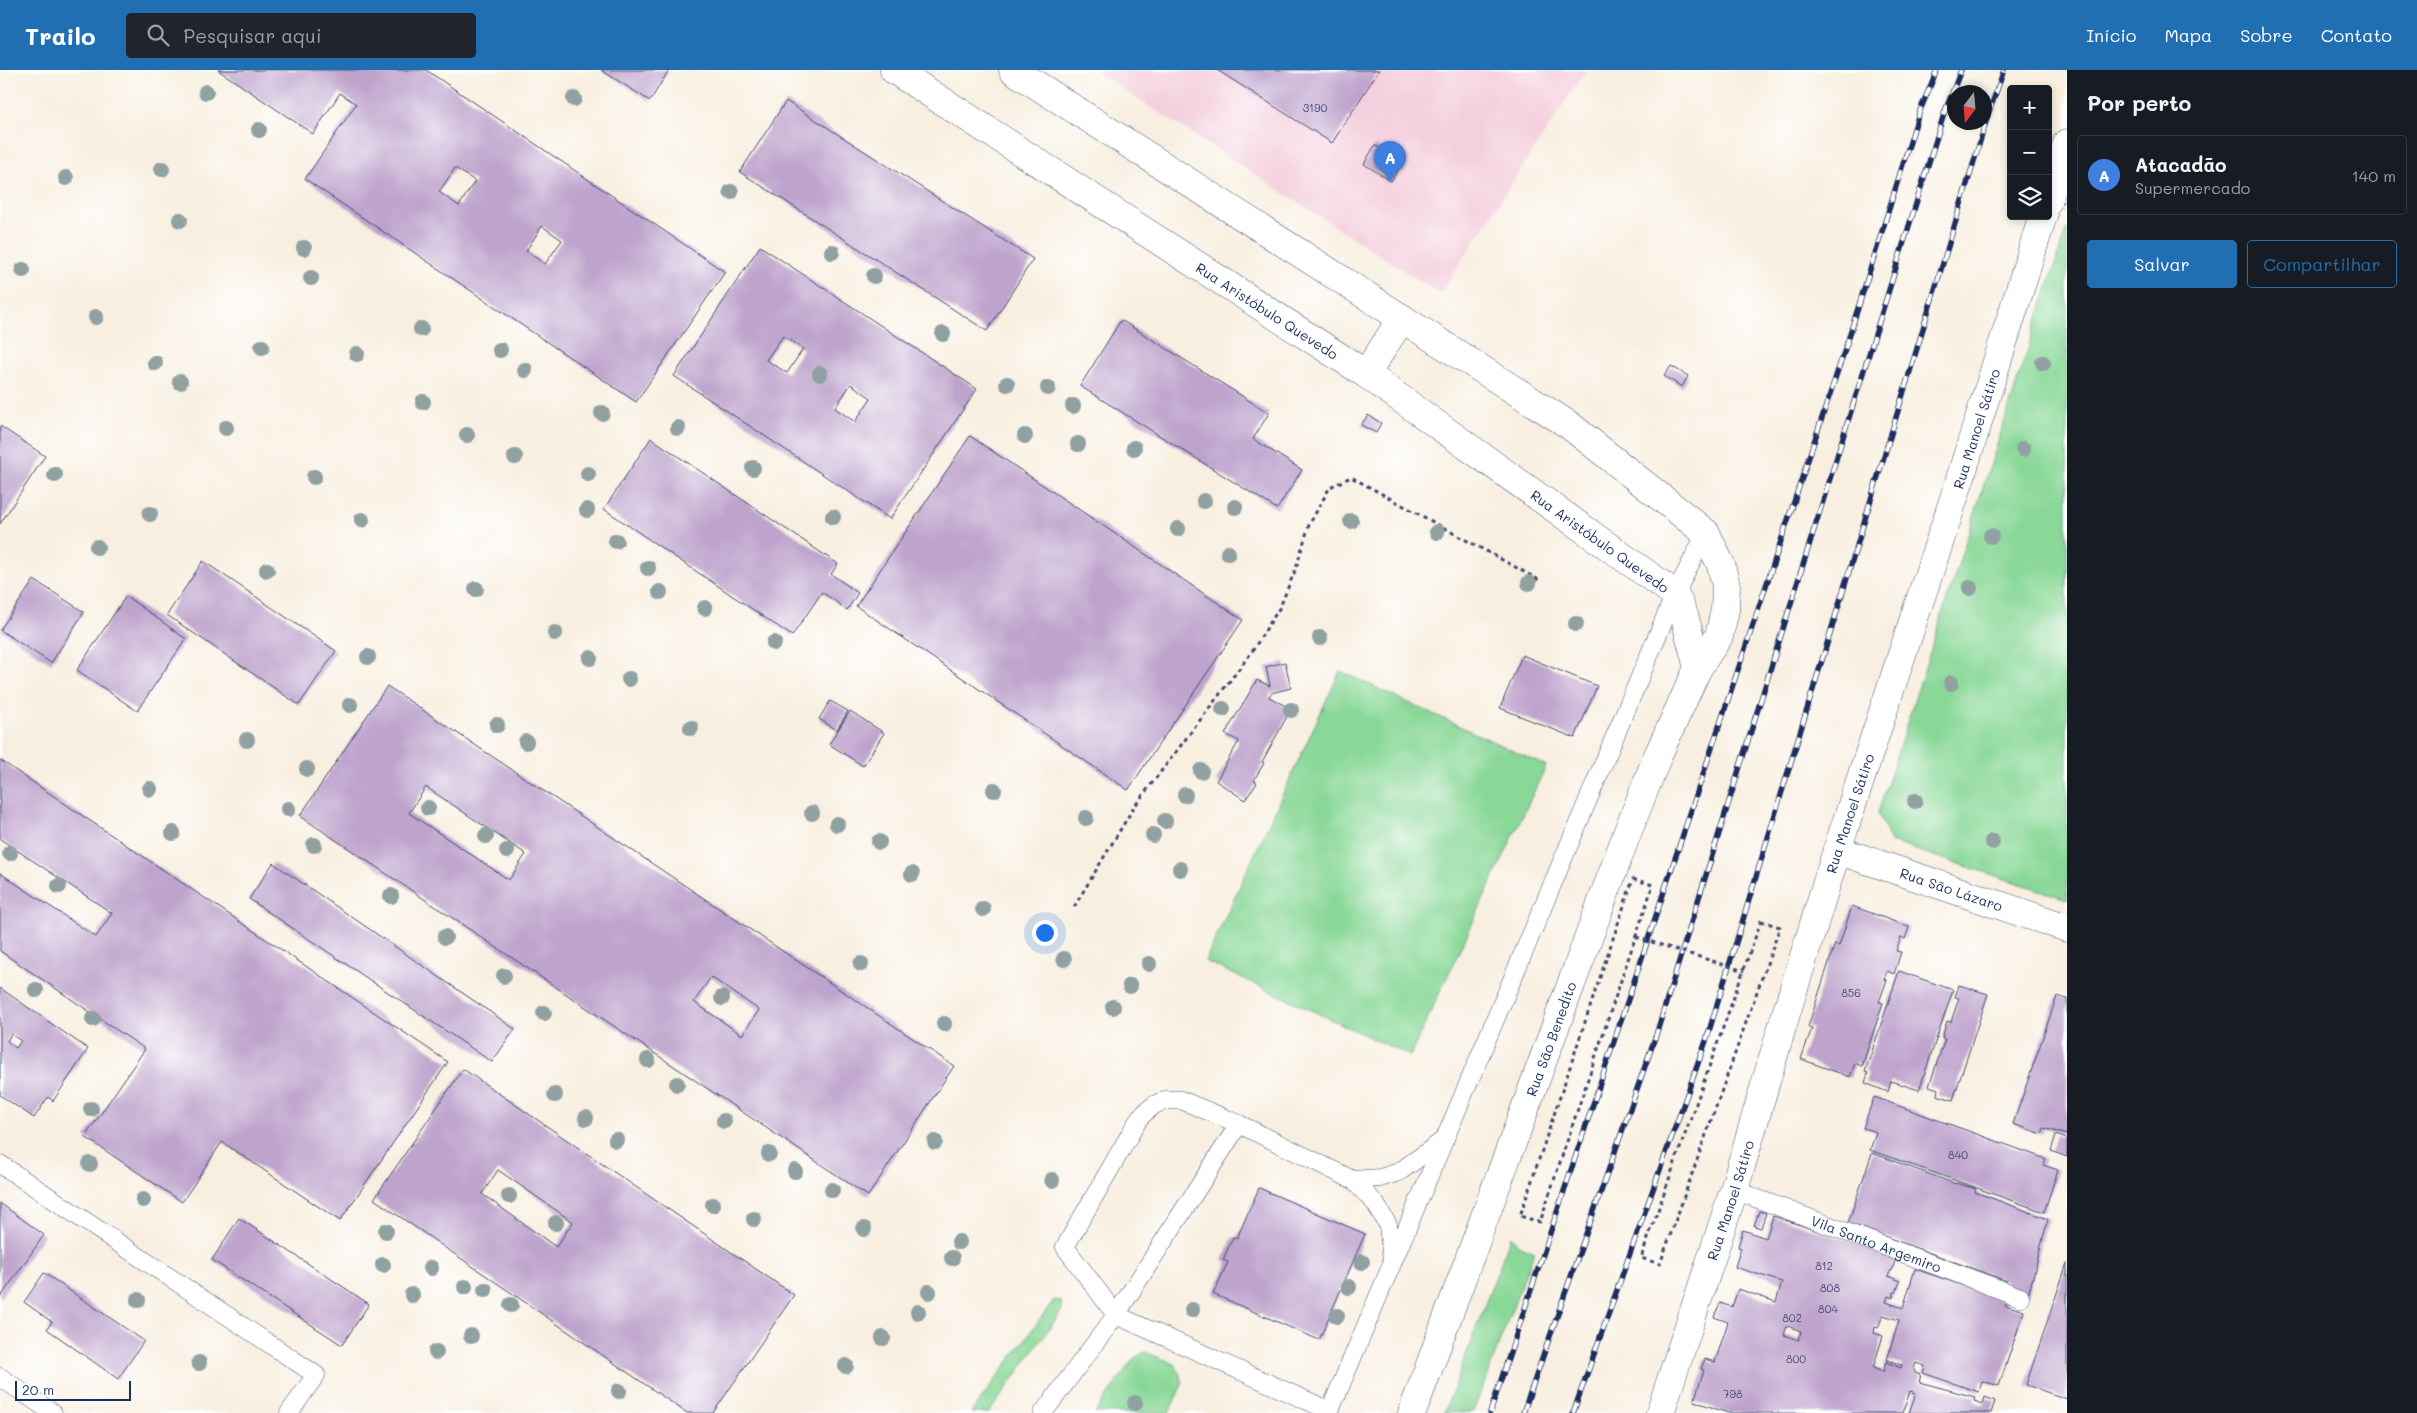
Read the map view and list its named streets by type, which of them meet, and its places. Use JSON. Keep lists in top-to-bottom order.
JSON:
{
  "streets": {
    "street": [
      "Rua Aristóbulo Quevedo",
      "Rua Manoel Sátiro",
      "Rua São Lázaro",
      "Rua São Benedito"
    ],
    "lane": ["Vila Santo Argemiro"]
  },
  "crossings": [
    ["Rua Aristóbulo Quevedo", "Rua São Benedito"],
    ["Rua Manoel Sátiro", "Rua São Lázaro"],
    ["Rua Manoel Sátiro", "Vila Santo Argemiro"]
  ],
  "house_numbers": [
    "3190",
    "856",
    "840",
    "812",
    "808",
    "804",
    "802",
    "800",
    "798"
  ],
  "scale_bar": "20 m",
  "north": "bottom",
  "page": {
    "header": "Trailo",
    "search": "Pesquisar aqui",
    "nav": [
      "Início",
      "Mapa",
      "Sobre",
      "Contato"
    ],
    "heading": "Por perto",
    "map_buttons": ["+", "−"],
    "list": [
      {
        "mark": "A",
        "name": "Atacadão",
        "note": "Supermercado",
        "value": "140 m"
      }
    ],
    "pins": "A",
    "buttons": ["Salvar", "Compartilhar"],
    "scale": "20 m"
  }
}
